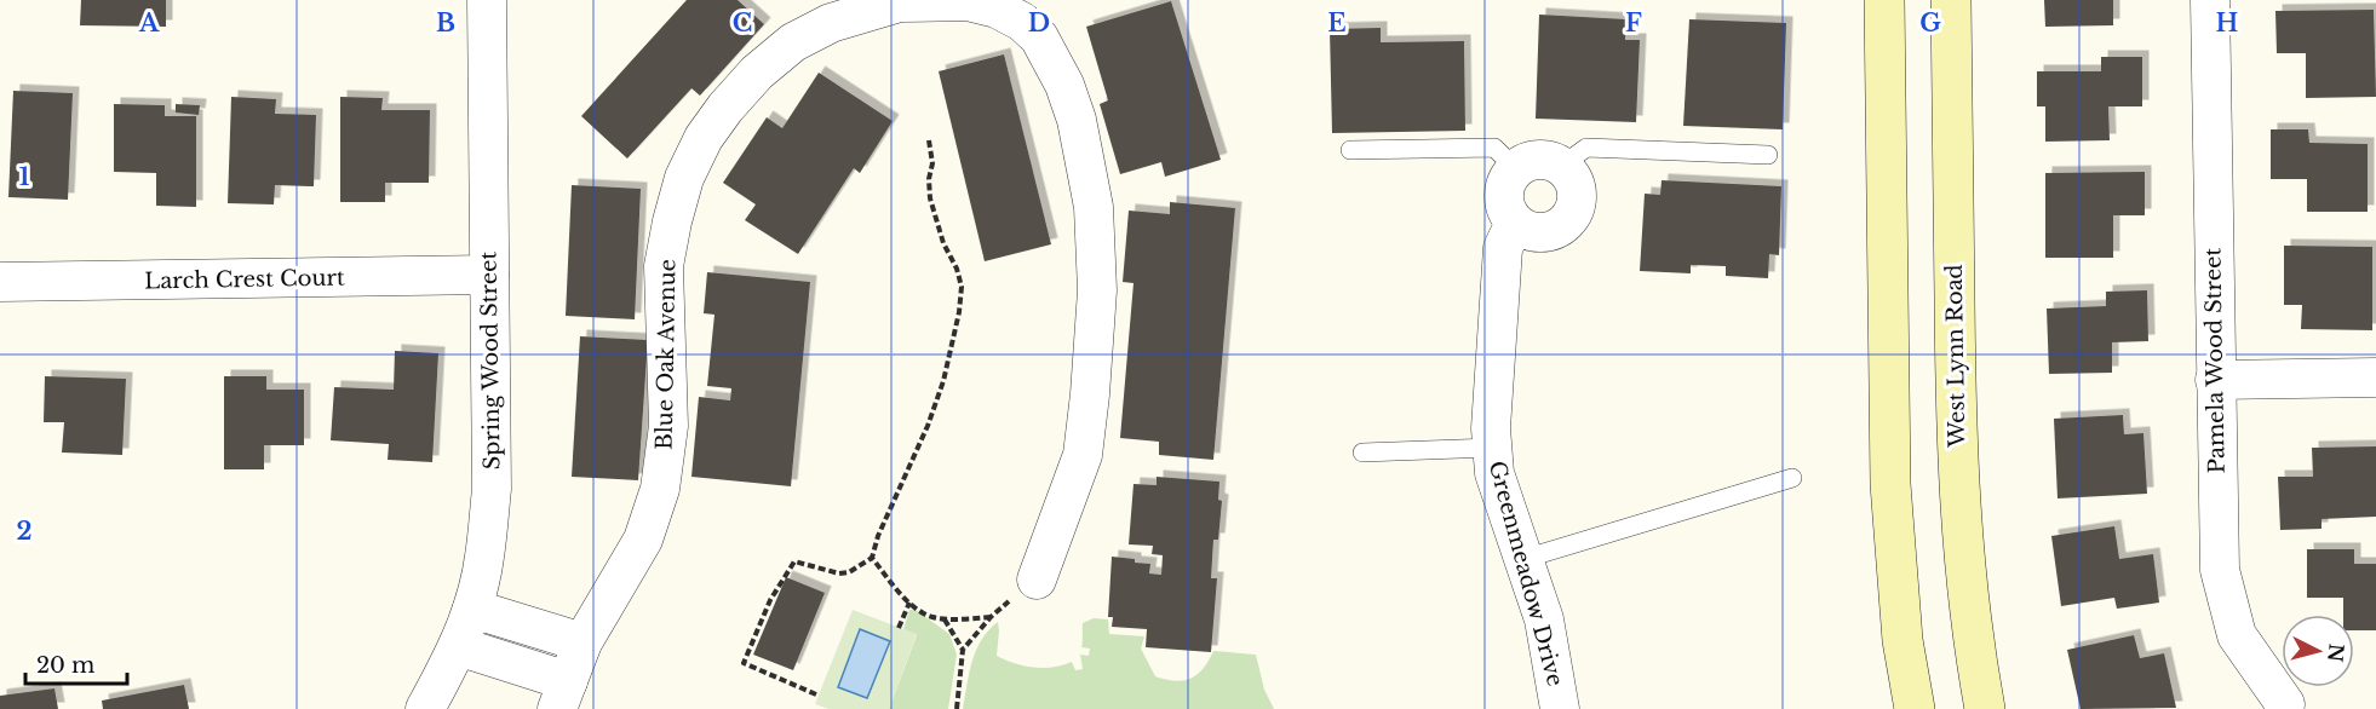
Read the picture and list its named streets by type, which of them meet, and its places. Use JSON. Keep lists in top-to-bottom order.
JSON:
{
  "streets": {
    "main road": ["West Lynn Road"],
    "street": [
      "Larch Crest Court",
      "Blue Oak Avenue",
      "Spring Wood Street",
      "Pamela Wood Street",
      "Greenmeadow Drive"
    ]
  },
  "crossings": [
    ["Larch Crest Court", "Spring Wood Street"],
    ["Blue Oak Avenue", "Spring Wood Street"]
  ],
  "scale_bar": "20 m",
  "north": "right",
  "grid": {
    "columns": [
      "A",
      "B",
      "C",
      "D",
      "E",
      "F",
      "G",
      "H"
    ],
    "rows": ["1", "2"]
  }
}
